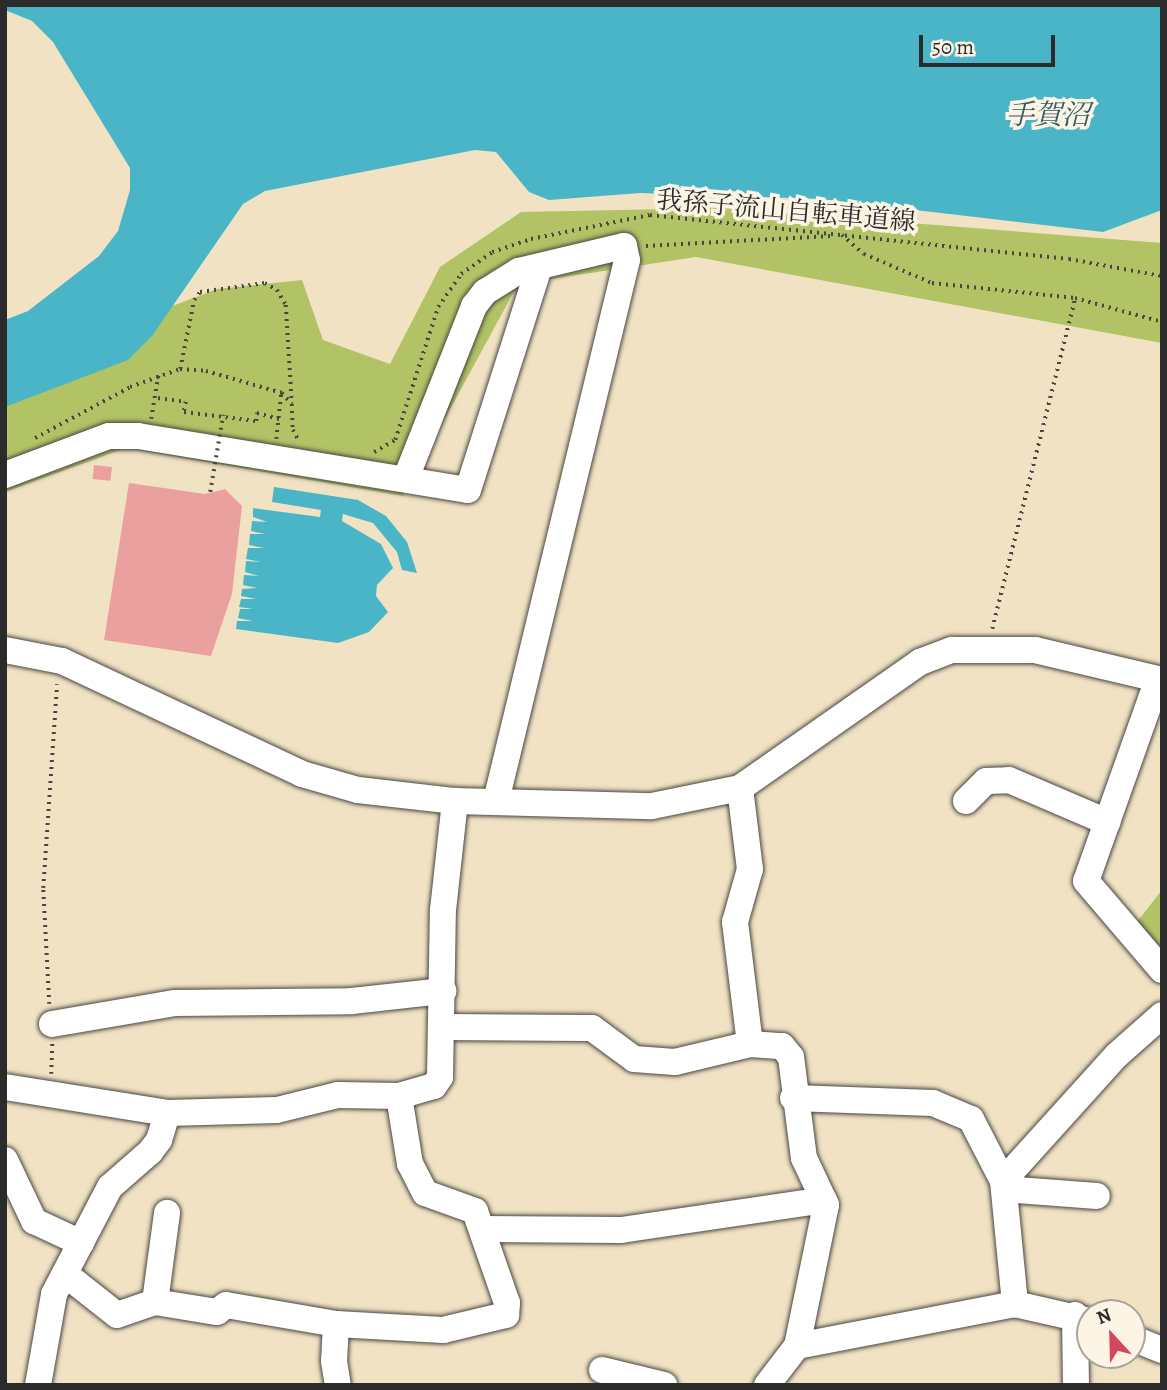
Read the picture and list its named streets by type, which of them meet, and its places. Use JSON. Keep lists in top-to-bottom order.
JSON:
{
  "streets": {
    "path": ["我孫子流山自転車道線"]
  },
  "water": ["手賀沼"],
  "scale_bar": "50 m",
  "north": "top"
}
